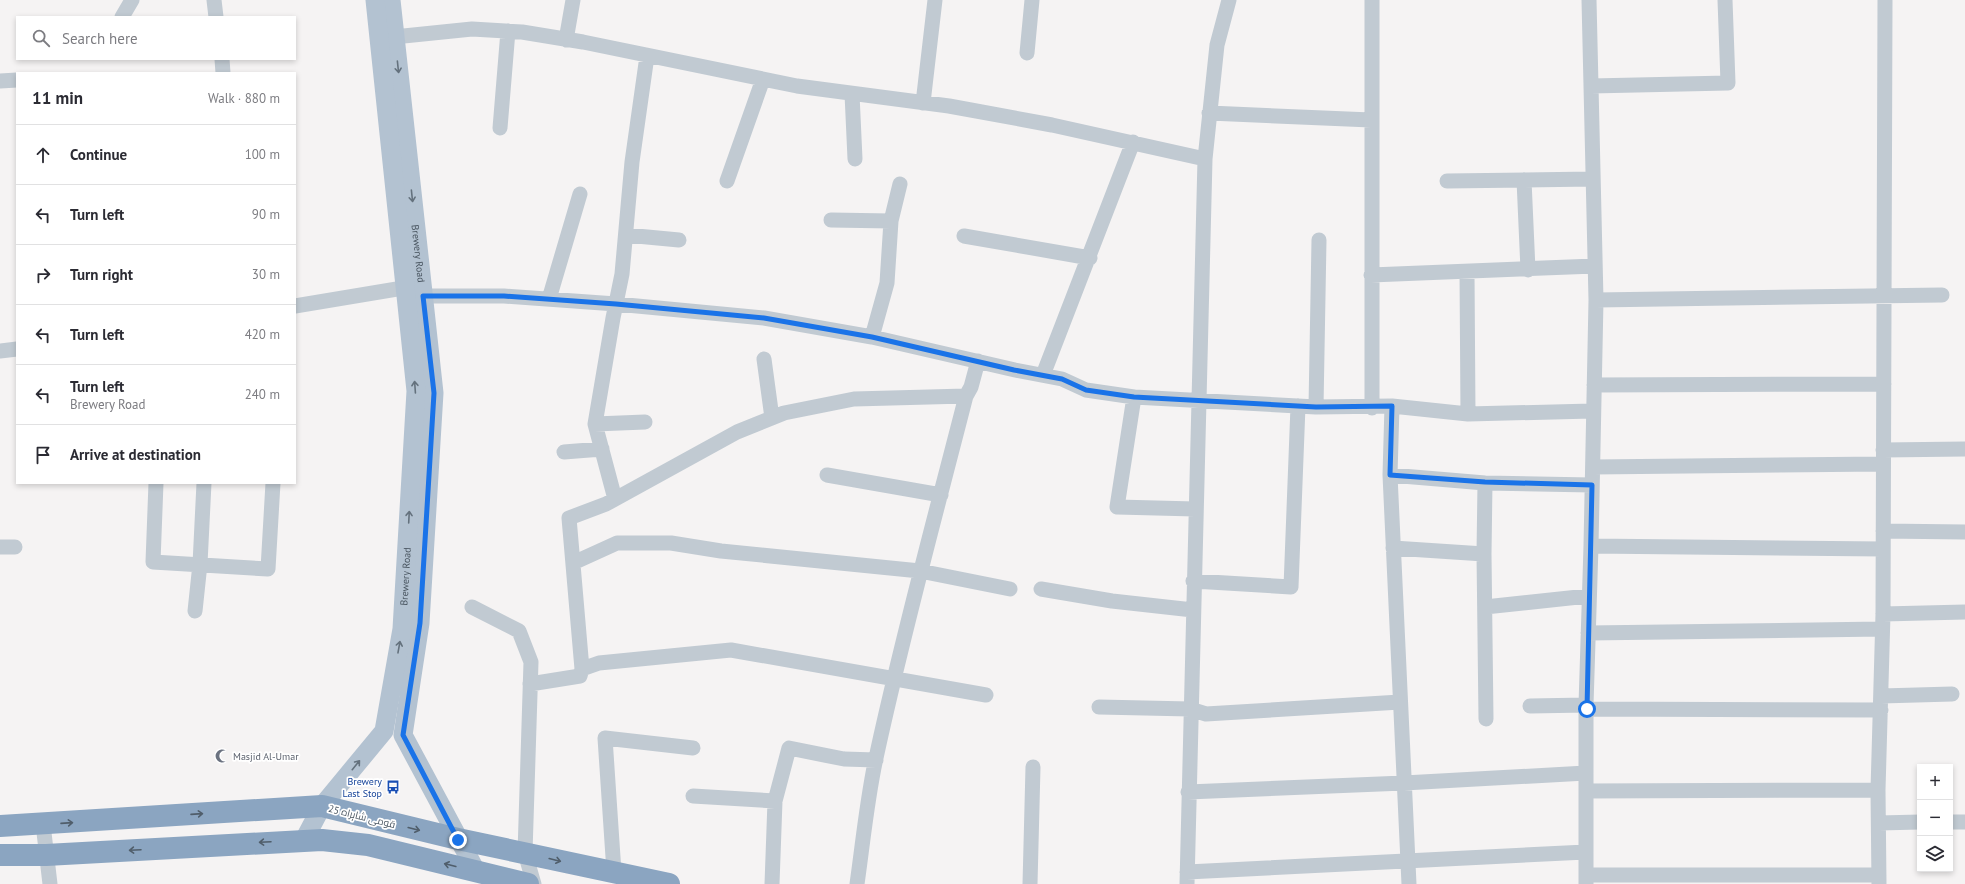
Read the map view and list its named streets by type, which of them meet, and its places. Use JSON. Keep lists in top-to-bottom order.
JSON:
{
  "streets": {
    "highway": ["قومی شاہراہ 25"],
    "main road": ["Brewery Road"]
  },
  "crossings": [
    ["Brewery Road", "قومی شاہراہ 25"]
  ],
  "places": {
    "mosque": ["Masjid Al-Umar"],
    "bus stop": ["Brewery Last Stop"]
  },
  "page": {
    "search": "Search here",
    "heading": ["11 min", "Walk · 880 m"],
    "list": [
      ["Continue", "100 m"],
      ["Turn left", "90 m"],
      ["Turn right", "30 m"],
      ["Turn left", "420 m"],
      ["Turn left", "Brewery Road", "240 m"],
      "Arrive at destination"
    ],
    "map_buttons": ["+", "−"]
  }
}
